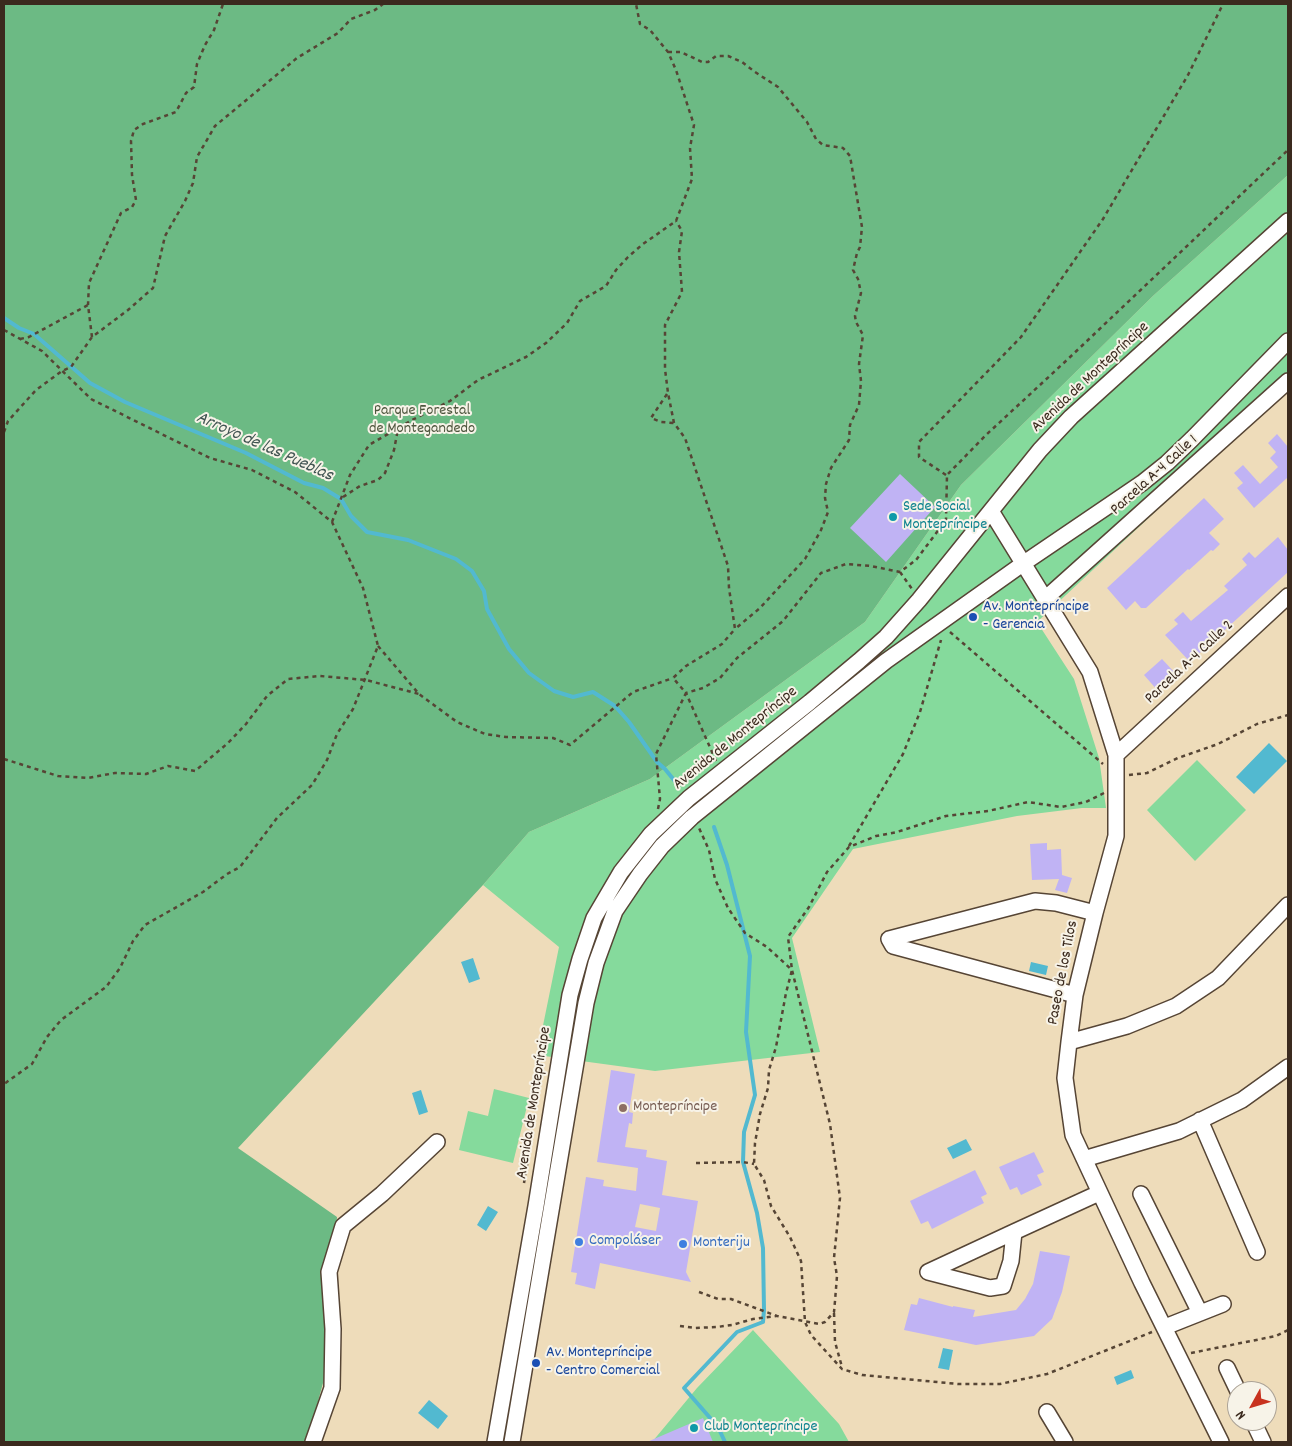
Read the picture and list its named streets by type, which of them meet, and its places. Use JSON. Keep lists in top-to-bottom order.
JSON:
{
  "streets": {
    "street": [
      "Avenida de Montepríncipe",
      "Parcela A-4 Calle 1",
      "Parcela A-4 Calle 2",
      "Paseo de los Tilos"
    ]
  },
  "crossings": [
    ["Avenida de Montepríncipe", "Paseo de los Tilos"],
    ["Parcela A-4 Calle 1", "Paseo de los Tilos"],
    ["Parcela A-4 Calle 2", "Paseo de los Tilos"]
  ],
  "water": ["Arroyo de las Pueblas"],
  "parks": ["Parque Forestal de Montegandedo"],
  "places": [
    "Sede Social Montepríncipe",
    "Av. Montepríncipe - Gerencia",
    "Montepríncipe",
    "Compoláser",
    "Monteriju",
    "Av. Montepríncipe - Centro Comercial",
    "Club Montepríncipe"
  ],
  "north": "bottom left"
}
